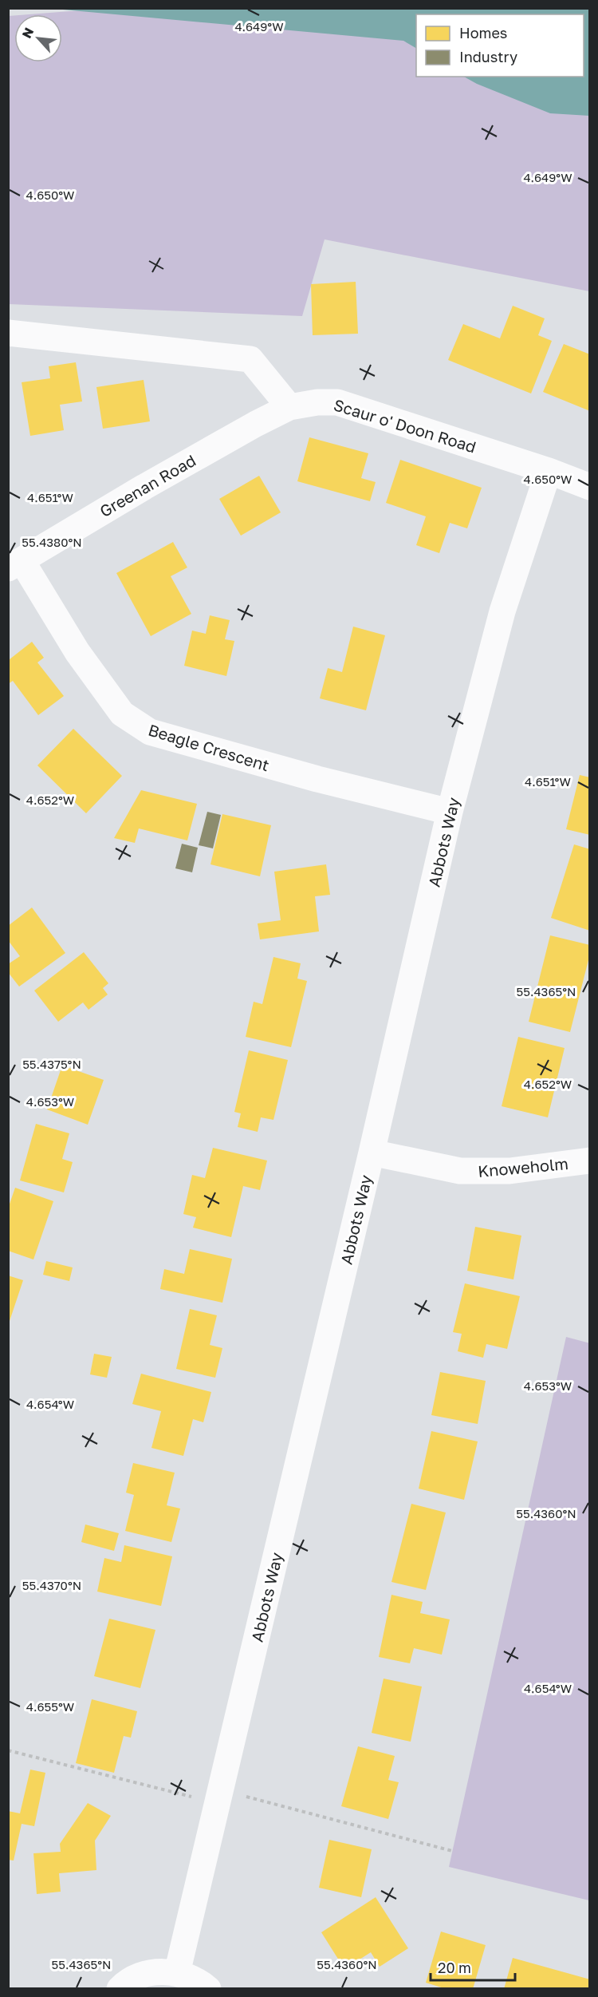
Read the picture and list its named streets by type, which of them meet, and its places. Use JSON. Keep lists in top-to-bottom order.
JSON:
{
  "streets": {
    "street": [
      "Scaur o' Doon Road",
      "Greenan Road",
      "Beagle Crescent",
      "Abbots Way",
      "Knoweholm"
    ]
  },
  "crossings": [
    ["Scaur o' Doon Road", "Greenan Road"],
    ["Scaur o' Doon Road", "Abbots Way"],
    ["Greenan Road", "Beagle Crescent"],
    ["Beagle Crescent", "Abbots Way"],
    ["Abbots Way", "Knoweholm"]
  ],
  "legend": ["Homes", "Industry"],
  "scale_bar": "20 m",
  "north": "top left",
  "coordinates": [
    "4.649°W",
    "4.650°W",
    "4.651°W",
    "55.4380°N",
    "4.652°W",
    "55.4365°N",
    "55.4375°N",
    "4.653°W",
    "4.654°W",
    "55.4360°N",
    "55.4370°N",
    "4.655°W"
  ]
}
